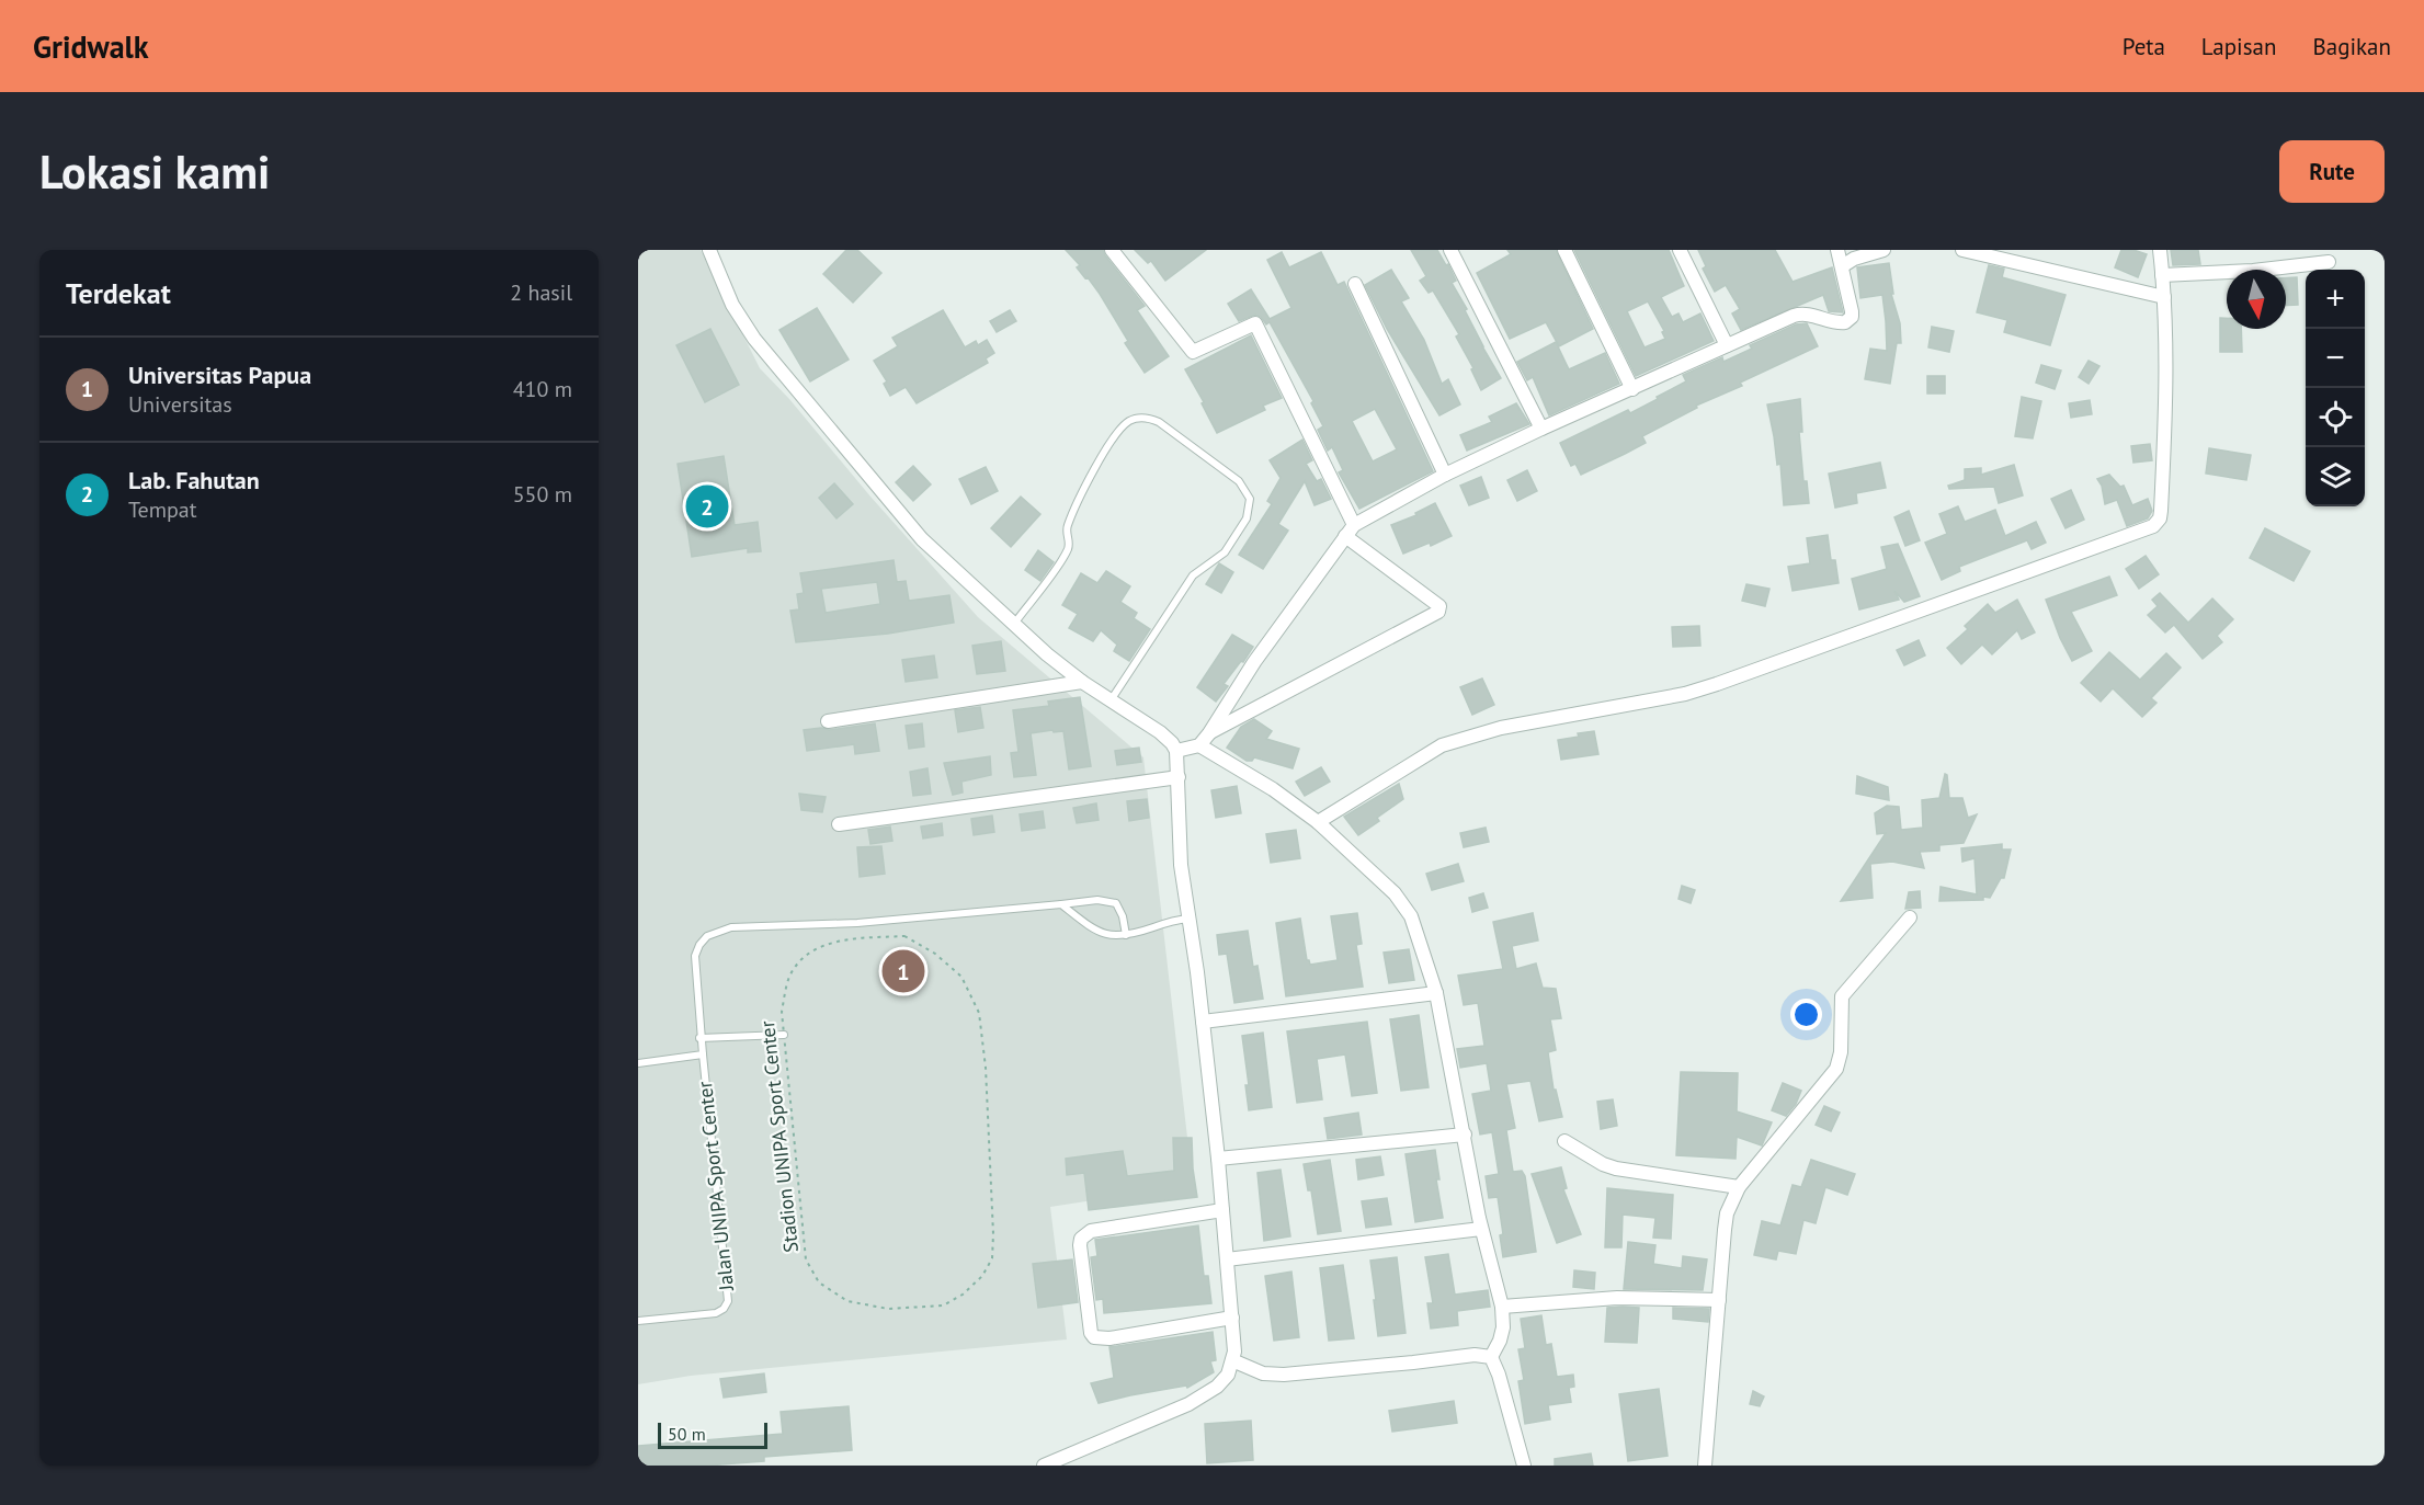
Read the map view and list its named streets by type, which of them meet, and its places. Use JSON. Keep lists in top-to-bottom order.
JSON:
{
  "streets": {
    "lane": ["Jalan UNIPA Sport Center"],
    "path": ["Stadion UNIPA Sport Center"]
  },
  "scale_bar": "50 m",
  "north": "bottom",
  "page": {
    "header": "Gridwalk",
    "nav": ["Peta", "Lapisan", "Bagikan"],
    "buttons": "Rute",
    "title": "Lokasi kami",
    "heading": ["Terdekat", "2 hasil"],
    "map_buttons": ["+", "−"],
    "list": [
      {
        "mark": "1",
        "name": "Universitas Papua",
        "note": "Universitas",
        "value": "410 m"
      },
      {
        "mark": "2",
        "name": "Lab. Fahutan",
        "note": "Tempat",
        "value": "550 m"
      }
    ],
    "pins": ["2", "1"],
    "scale": "50 m"
  }
}
